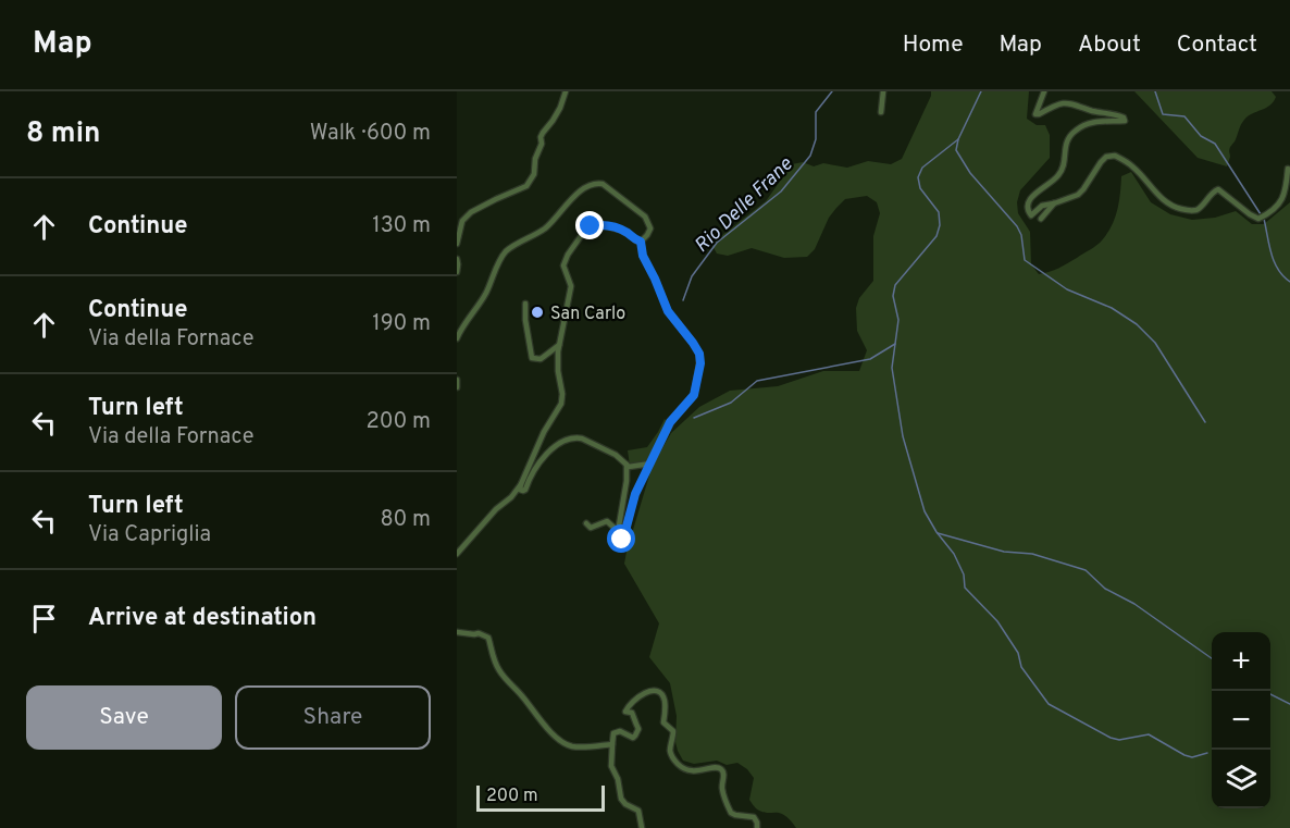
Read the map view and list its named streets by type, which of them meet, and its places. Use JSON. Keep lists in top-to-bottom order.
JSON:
{
  "water": ["Rio Delle Frane"],
  "places": ["San Carlo"],
  "scale_bar": "200 m",
  "page": {
    "header": "Map",
    "nav": [
      "Home",
      "Map",
      "About",
      "Contact"
    ],
    "heading": ["8 min", "Walk · 600 m"],
    "list": [
      ["Continue", "130 m"],
      ["Continue", "Via della Fornace", "190 m"],
      ["Turn left", "Via della Fornace", "200 m"],
      ["Turn left", "Via Capriglia", "80 m"],
      "Arrive at destination"
    ],
    "map_buttons": ["+", "−"],
    "buttons": ["Save", "Share"],
    "scale": "200 m"
  }
}
